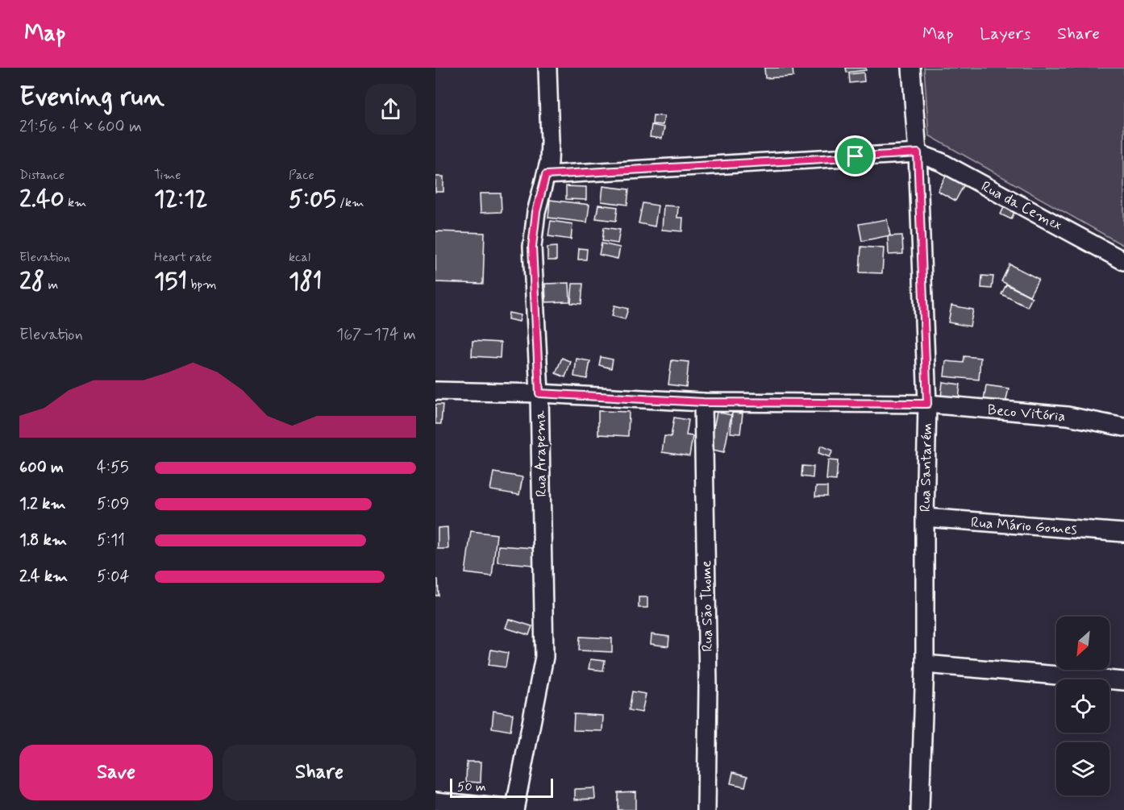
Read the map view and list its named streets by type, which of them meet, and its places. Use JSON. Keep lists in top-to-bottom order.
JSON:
{
  "streets": {
    "street": [
      "Rua da Cemex",
      "Beco Vitória",
      "Rua Arapema",
      "Rua Santarém",
      "Rua Mário Gomes",
      "Rua São Thome"
    ]
  },
  "crossings": [
    ["Rua da Cemex", "Rua Santarém"],
    ["Beco Vitória", "Rua Arapema"],
    ["Beco Vitória", "Rua Santarém"],
    ["Beco Vitória", "Rua São Thome"],
    ["Rua Santarém", "Rua Mário Gomes"]
  ],
  "scale_bar": "50 m",
  "north": "bottom left",
  "page": {
    "header": "Map",
    "nav": ["Map", "Layers", "Share"],
    "heading": ["Evening run", "21:56 · 4 × 600 m"],
    "stats": [
      ["Distance", "2.40 km"],
      ["Time", "12:12"],
      ["Pace", "5:05 /km"],
      ["Elevation", "28 m"],
      ["Heart rate", "151 bpm"],
      ["kcal", "181"]
    ],
    "chart": ["Elevation", "167–174 m"],
    "list": [
      {
        "name": "600 m",
        "note": "4:55"
      },
      {
        "name": "1.2 km",
        "note": "5:09"
      },
      {
        "name": "1.8 km",
        "note": "5:11"
      },
      {
        "name": "2.4 km",
        "note": "5:04"
      }
    ],
    "buttons": ["Save", "Share"],
    "scale": "50 m"
  }
}
